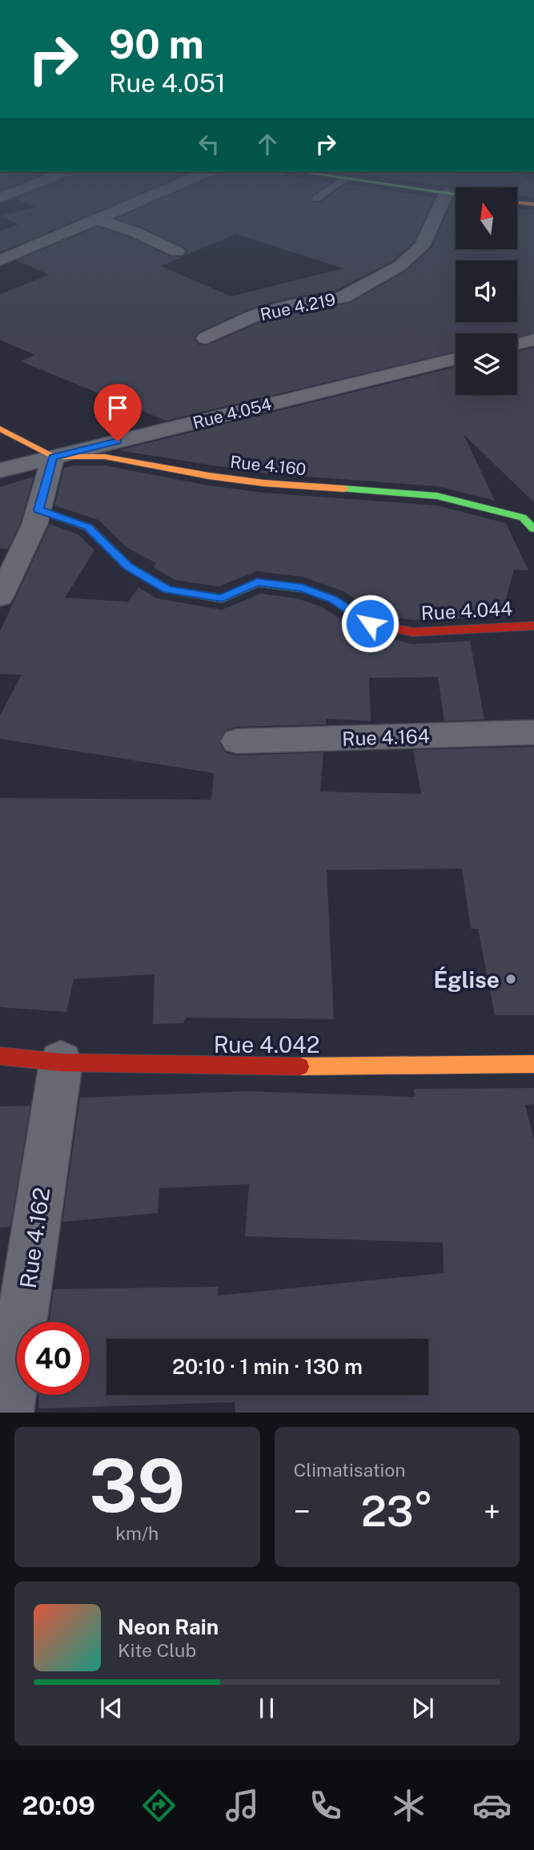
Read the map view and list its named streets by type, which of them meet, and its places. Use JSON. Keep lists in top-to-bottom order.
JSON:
{
  "streets": {
    "street": [
      "Rue 4.219",
      "Rue 4.054",
      "Rue 4.160",
      "Rue 4.044",
      "Rue 4.164",
      "Rue 4.042",
      "Rue 4.162"
    ]
  },
  "crossings": [
    ["Rue 4.054", "Rue 4.160"],
    ["Rue 4.042", "Rue 4.162"]
  ],
  "places": ["Église"],
  "north": "top",
  "page": {
    "turn": ["90 m", "Rue 4.051"],
    "limit": "40",
    "trip": "20:10 · 1 min · 130 m",
    "tile": [
      ["39", "km/h"],
      "Climatisation"
    ],
    "heat": ["−", "23°", "+"],
    "song": ["Neon Rain", "Kite Club"],
    "tabs": "20:09"
  }
}
